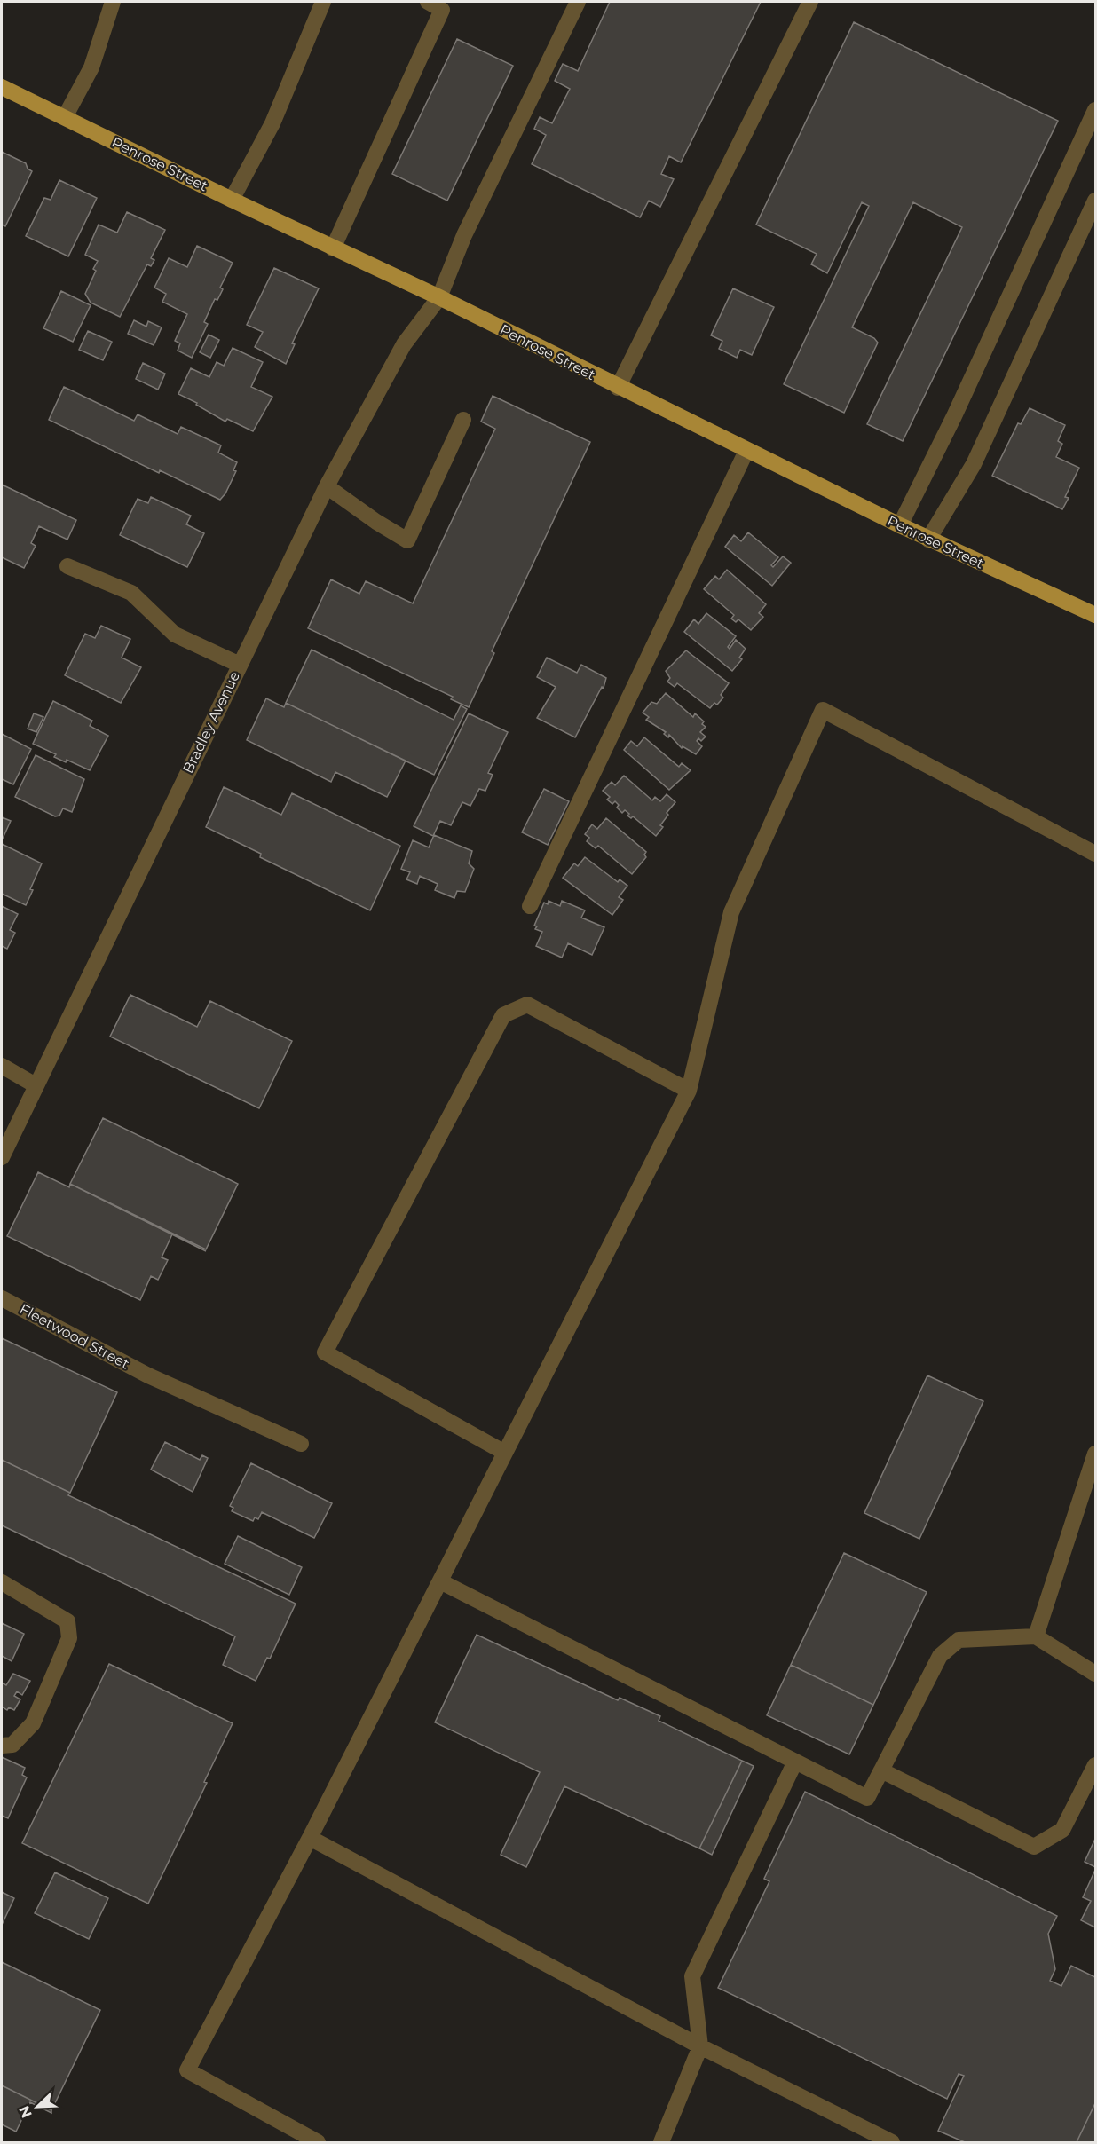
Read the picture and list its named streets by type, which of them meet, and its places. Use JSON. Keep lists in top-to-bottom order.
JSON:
{
  "streets": {
    "main road": ["Penrose Street"],
    "street": ["Bradley Avenue", "Fleetwood Street"]
  },
  "crossings": [
    ["Penrose Street", "Bradley Avenue"]
  ],
  "north": "bottom left"
}
